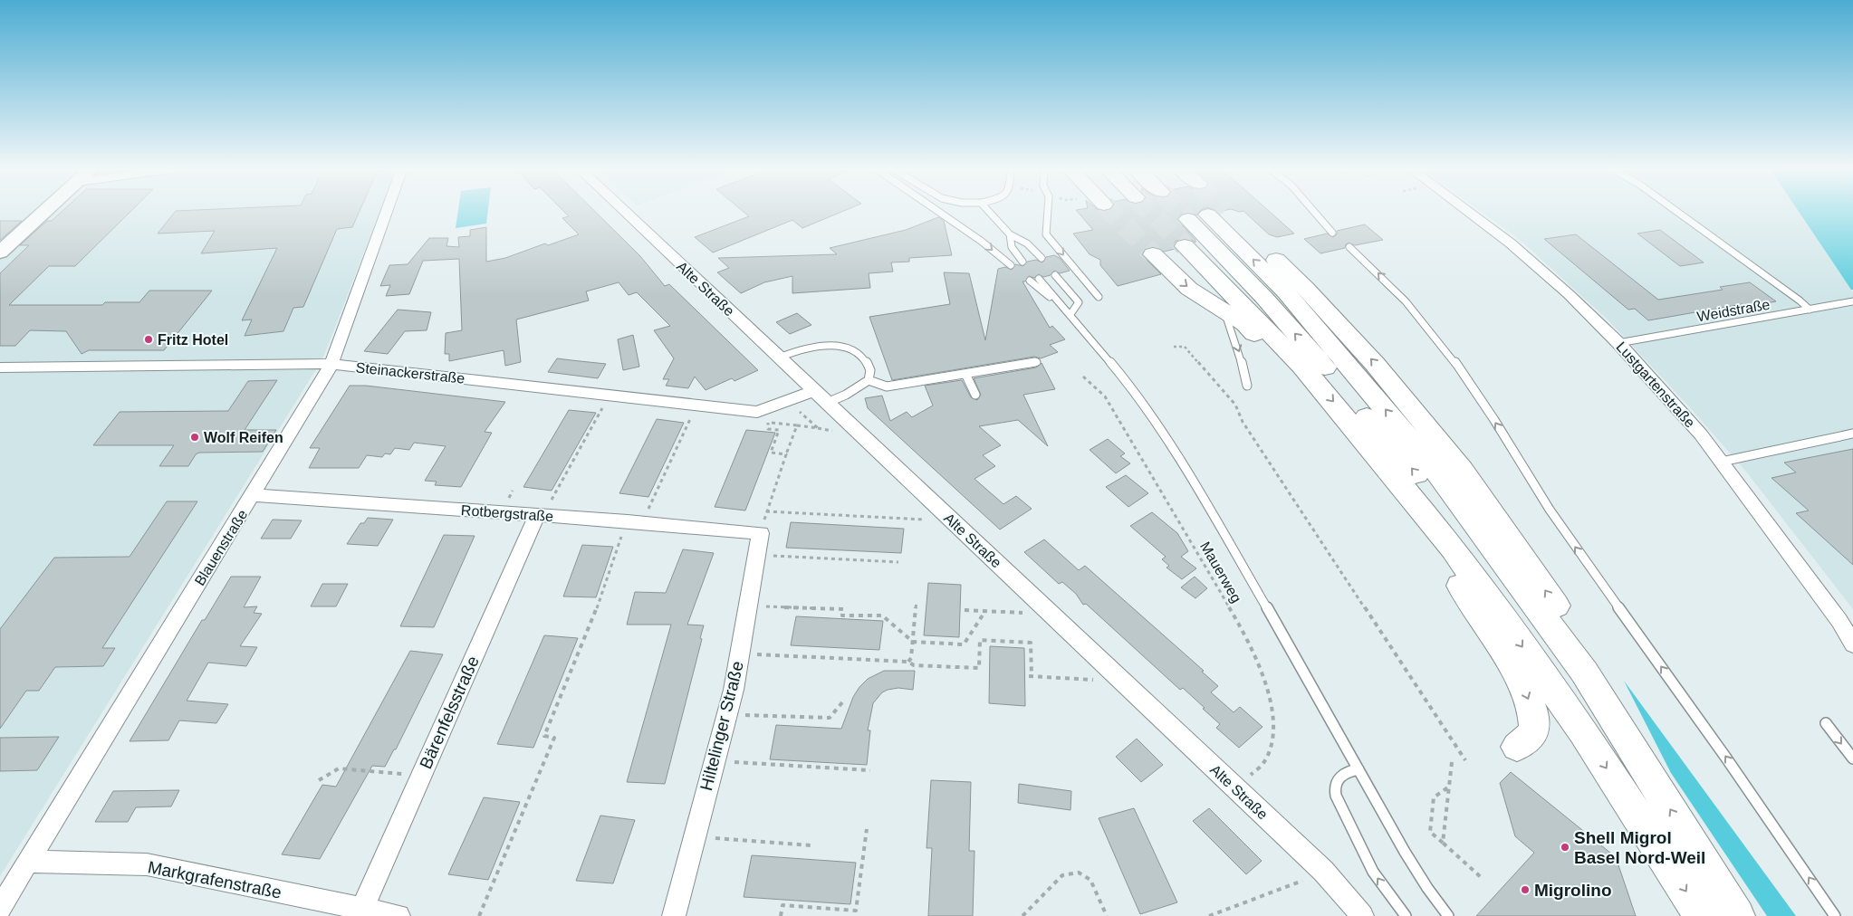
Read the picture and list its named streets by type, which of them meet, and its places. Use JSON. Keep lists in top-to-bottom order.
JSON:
{
  "streets": {
    "street": [
      "Alte Straße",
      "Steinackerstraße",
      "Lustgartenstraße",
      "Rotbergstraße",
      "Blauenstraße",
      "Bärenfelsstraße",
      "Hiltelinger Straße",
      "Markgrafenstraße"
    ],
    "lane": ["Weidstraße"],
    "path": ["Mauerweg"]
  },
  "crossings": [
    ["Alte Straße", "Steinackerstraße"],
    ["Alte Straße", "Mauerweg"],
    ["Weidstraße", "Lustgartenstraße"],
    ["Steinackerstraße", "Blauenstraße"],
    ["Rotbergstraße", "Blauenstraße"],
    ["Rotbergstraße", "Bärenfelsstraße"],
    ["Rotbergstraße", "Hiltelinger Straße"],
    ["Blauenstraße", "Markgrafenstraße"],
    ["Bärenfelsstraße", "Markgrafenstraße"]
  ],
  "places": [
    "Fritz Hotel",
    "Wolf Reifen",
    "Shell Migrol Basel Nord-Weil",
    "Migrolino"
  ]
}
